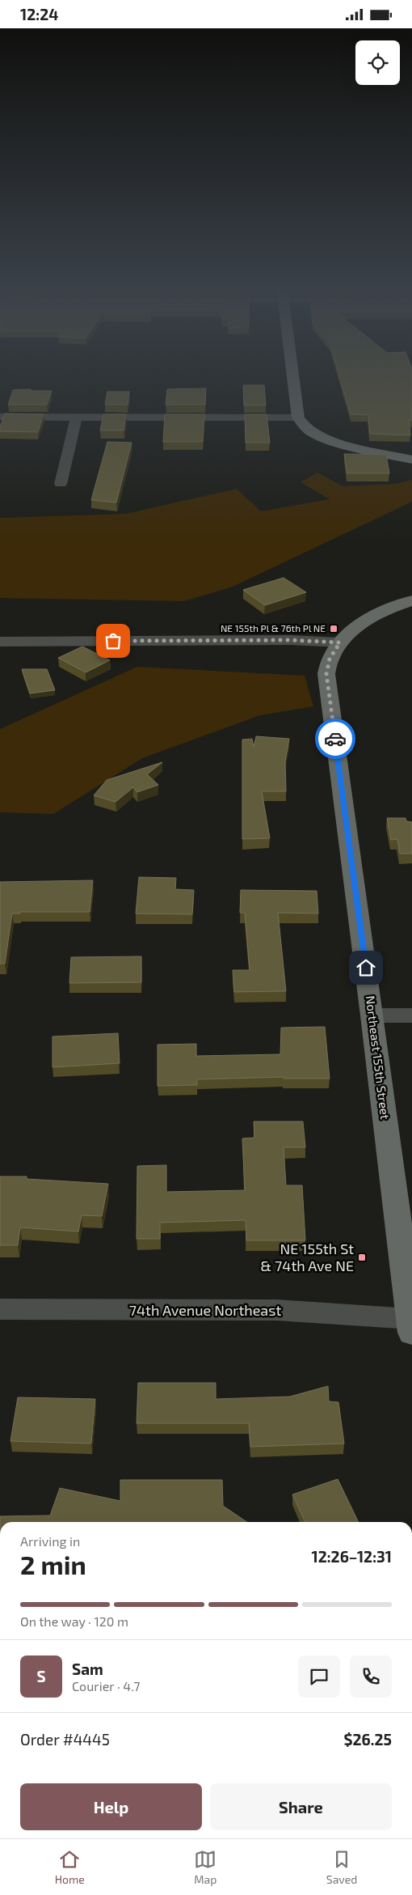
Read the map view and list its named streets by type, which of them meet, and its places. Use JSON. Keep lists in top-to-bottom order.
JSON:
{
  "streets": {
    "street": ["Northeast 155th Street", "74th Avenue Northeast"]
  },
  "crossings": [
    ["Northeast 155th Street", "74th Avenue Northeast"]
  ],
  "places": {
    "transit": ["NE 155th Pl & 76th Pl NE", "NE 155th St & 74th Ave NE"]
  },
  "page": {
    "status": "12:24",
    "heading": ["2 min", "Arriving in", "12:26–12:31"],
    "panel": [
      "Sam",
      "Courier · 4.7",
      "Order #4445",
      "$26.25"
    ],
    "bar": "On the way · 120 m",
    "round": "S",
    "buttons": ["Help", "Share"],
    "tabs": ["Home", "Map", "Saved"]
  }
}
